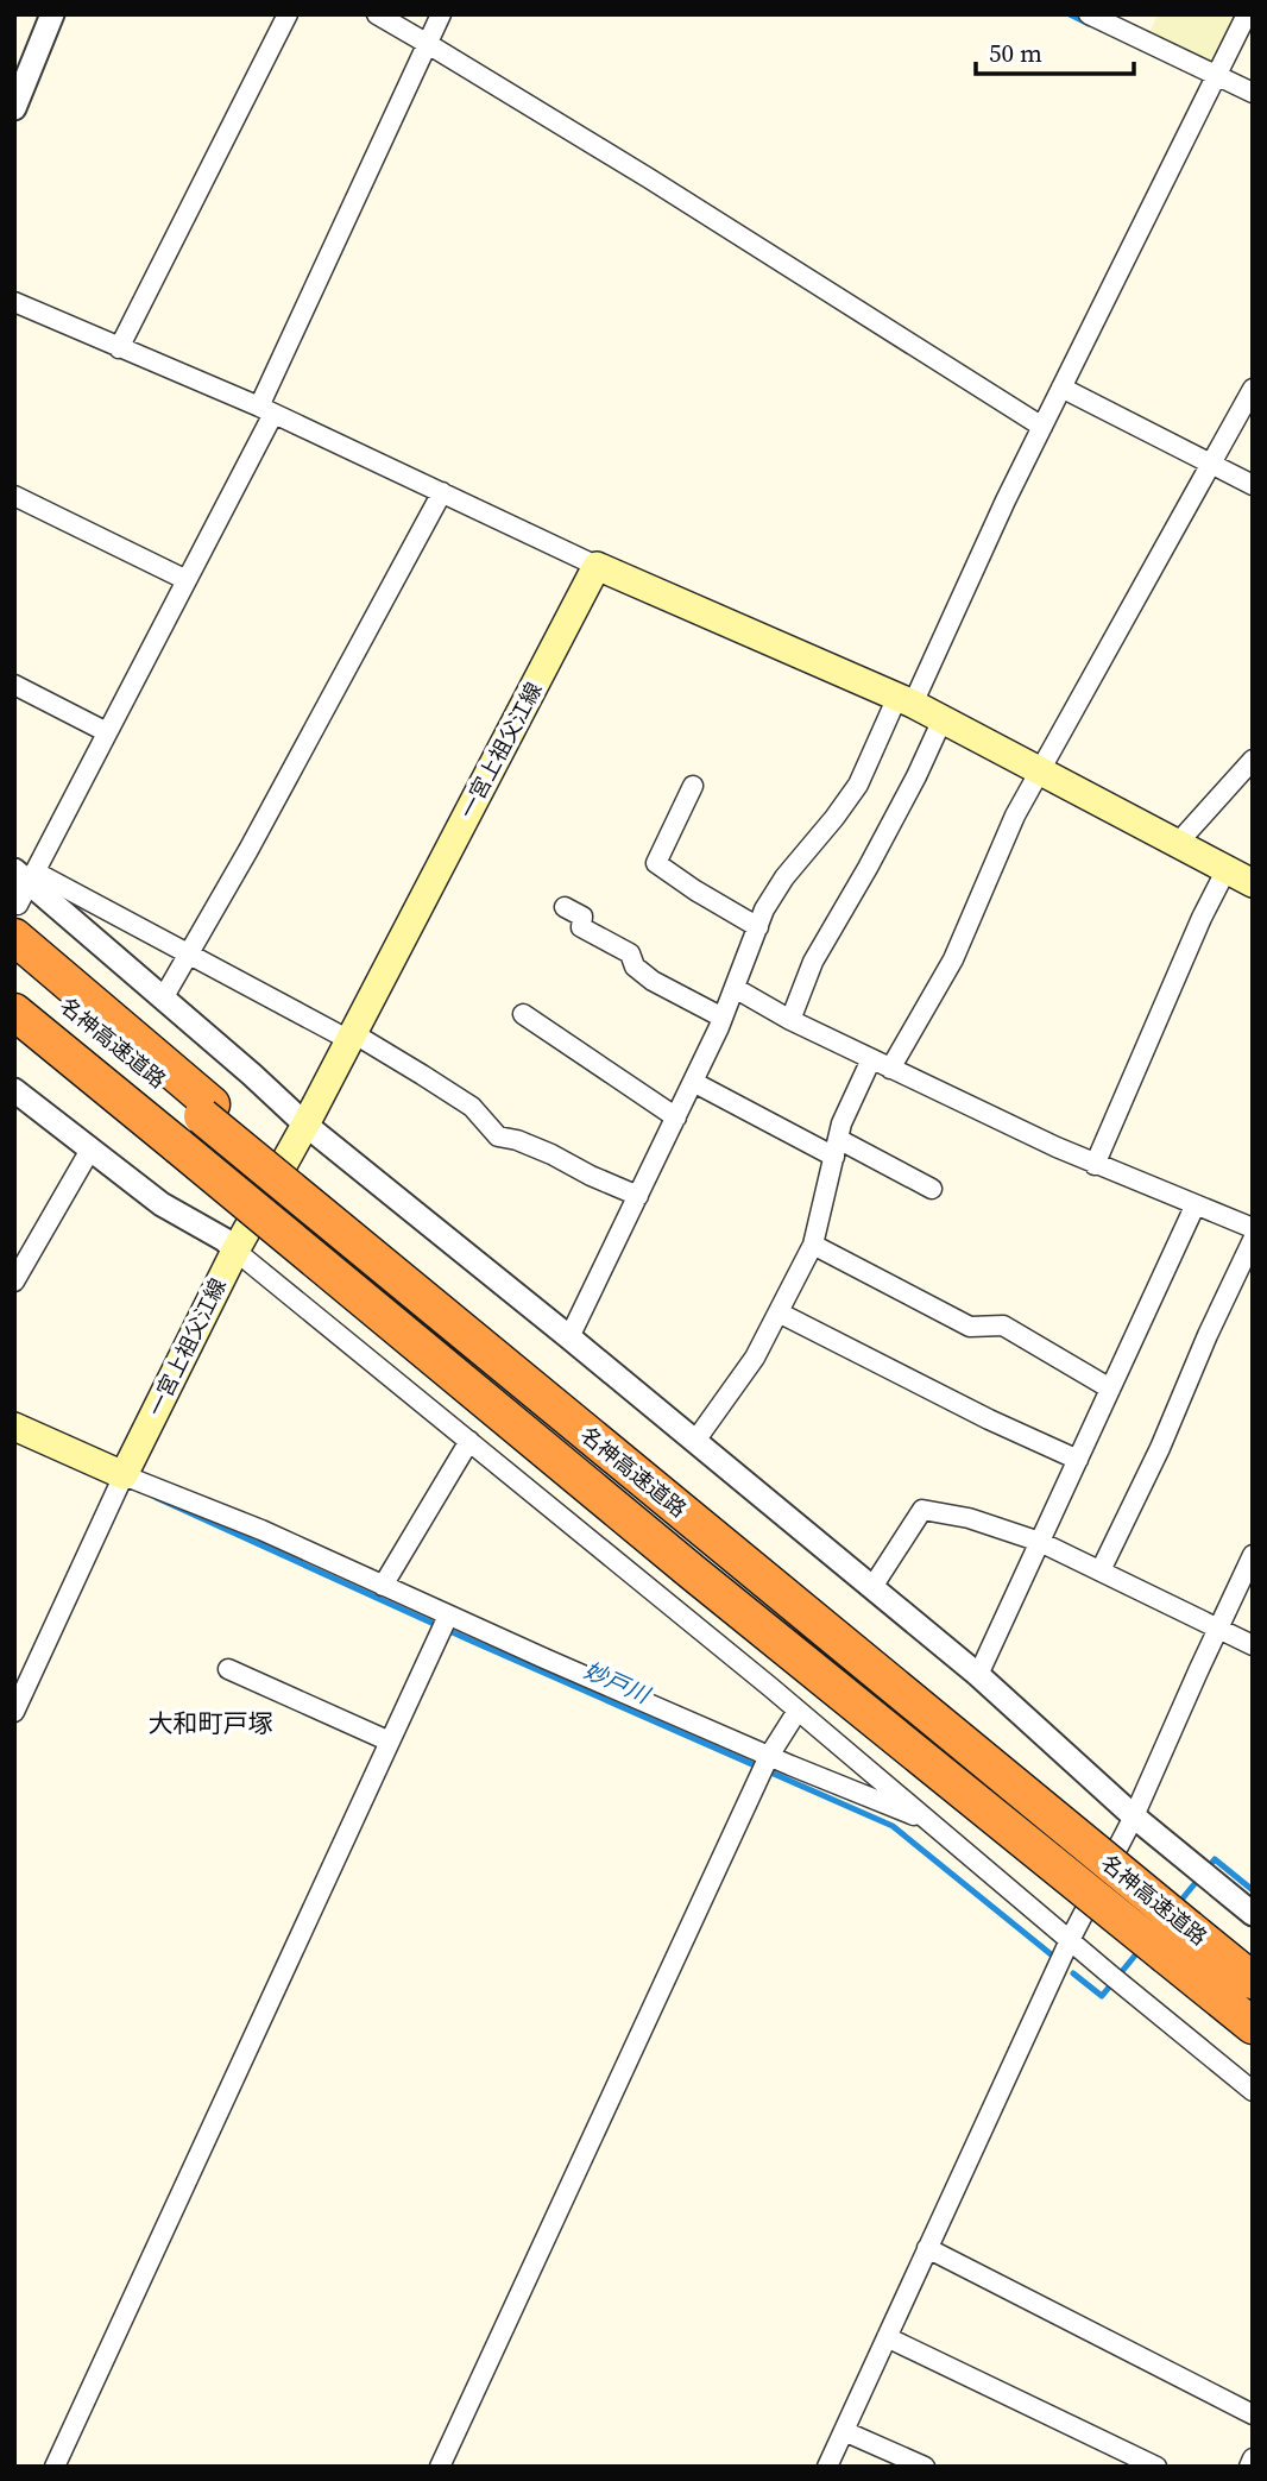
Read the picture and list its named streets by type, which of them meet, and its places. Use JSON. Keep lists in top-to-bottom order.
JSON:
{
  "streets": {
    "highway": ["名神高速道路"],
    "main road": ["一宮上祖父江線"]
  },
  "districts": ["大和町戸塚"],
  "water": ["妙戸川"],
  "scale_bar": "50 m"
}
